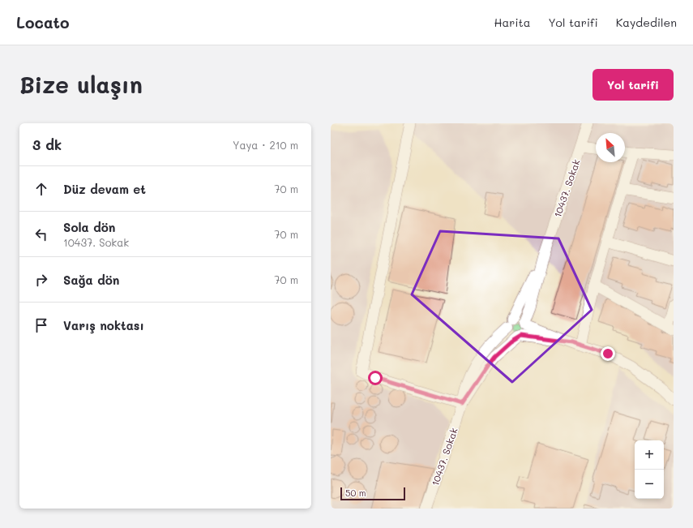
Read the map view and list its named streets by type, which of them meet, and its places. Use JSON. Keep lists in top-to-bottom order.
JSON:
{
  "streets": {
    "street": ["10437. Sokak"]
  },
  "scale_bar": "50 m",
  "north": "top left",
  "page": {
    "header": "Locato",
    "nav": ["Harita", "Yol tarifi", "Kaydedilen"],
    "buttons": "Yol tarifi",
    "title": "Bize ulaşın",
    "heading": ["3 dk", "Yaya · 210 m"],
    "list": [
      ["Düz devam et", "70 m"],
      ["Sola dön", "10437. Sokak", "70 m"],
      ["Sağa dön", "70 m"],
      "Varış noktası"
    ],
    "map_buttons": ["+", "−"],
    "scale": "50 m"
  }
}
